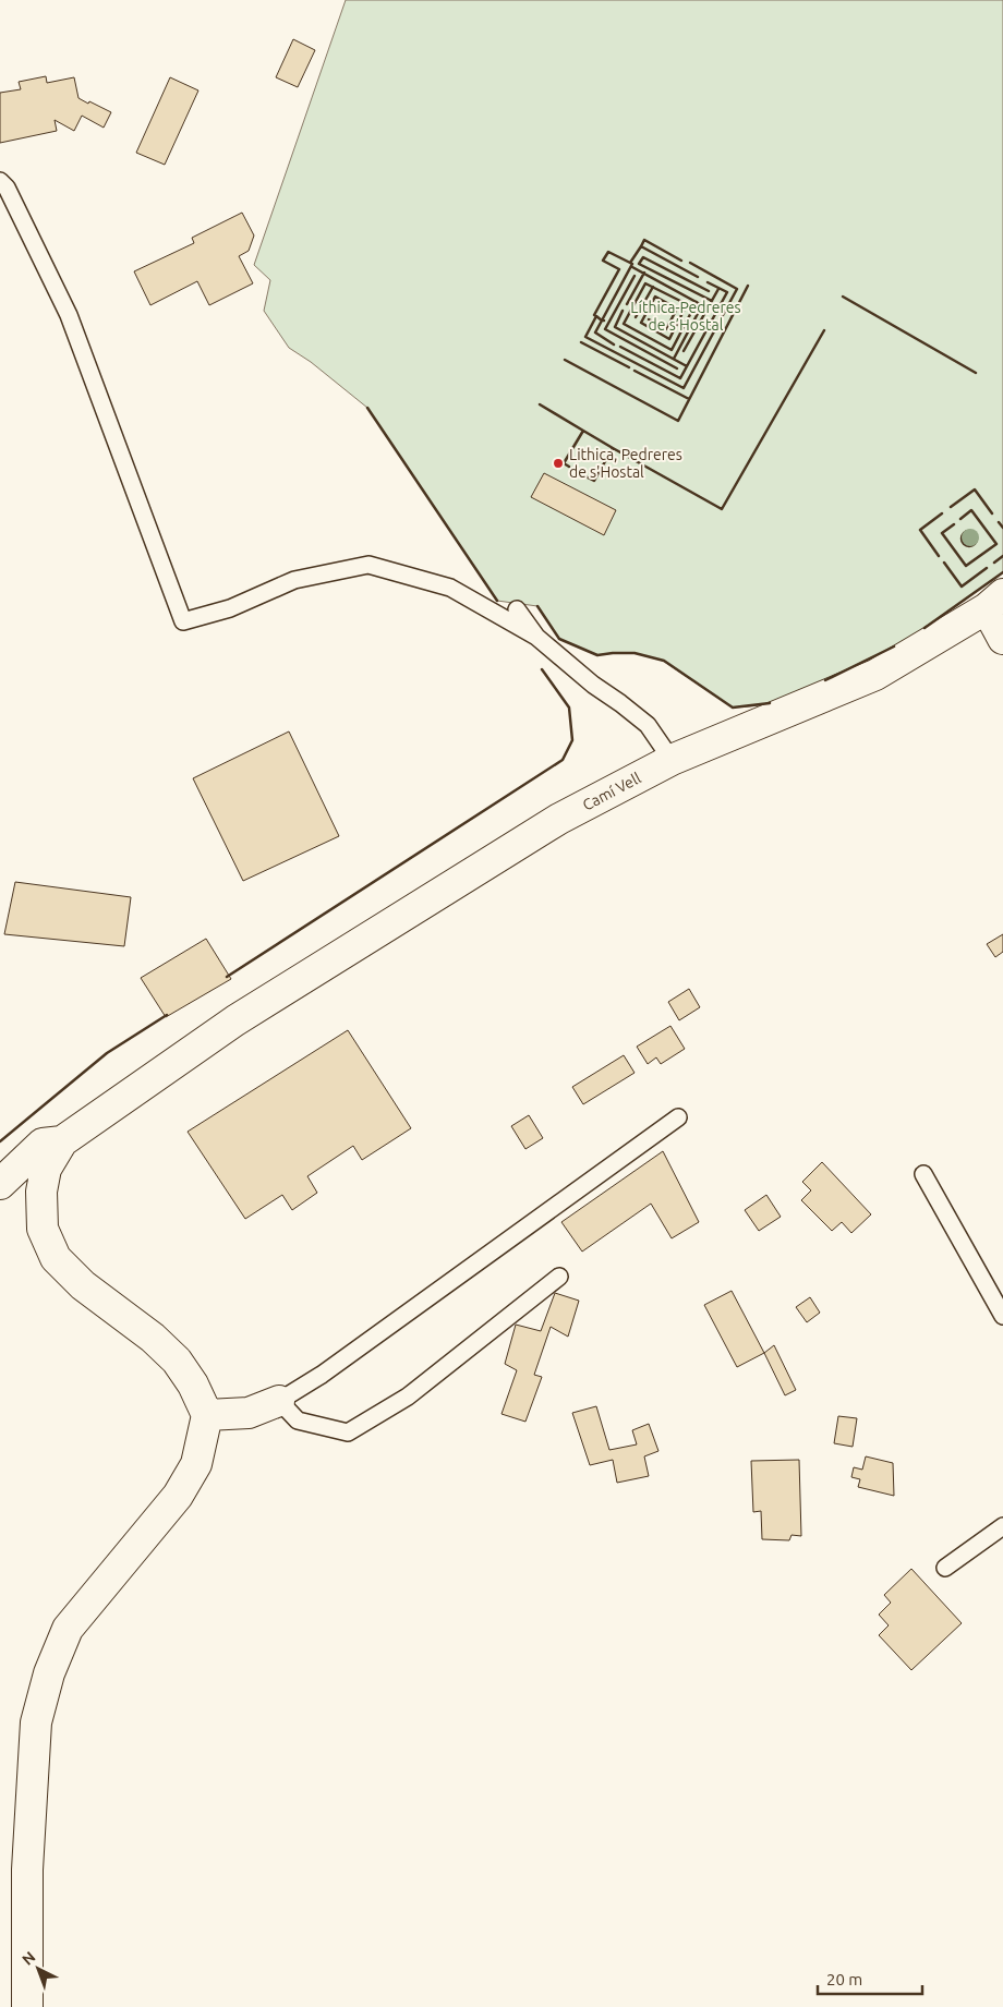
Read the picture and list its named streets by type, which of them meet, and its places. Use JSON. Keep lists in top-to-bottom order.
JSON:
{
  "streets": {
    "street": ["Camí Vell"]
  },
  "parks": ["Líthica-Pedreres de s’Hostal"],
  "places": ["Lithica, Pedreres de s'Hostal"],
  "scale_bar": "20 m",
  "north": "top left"
}
